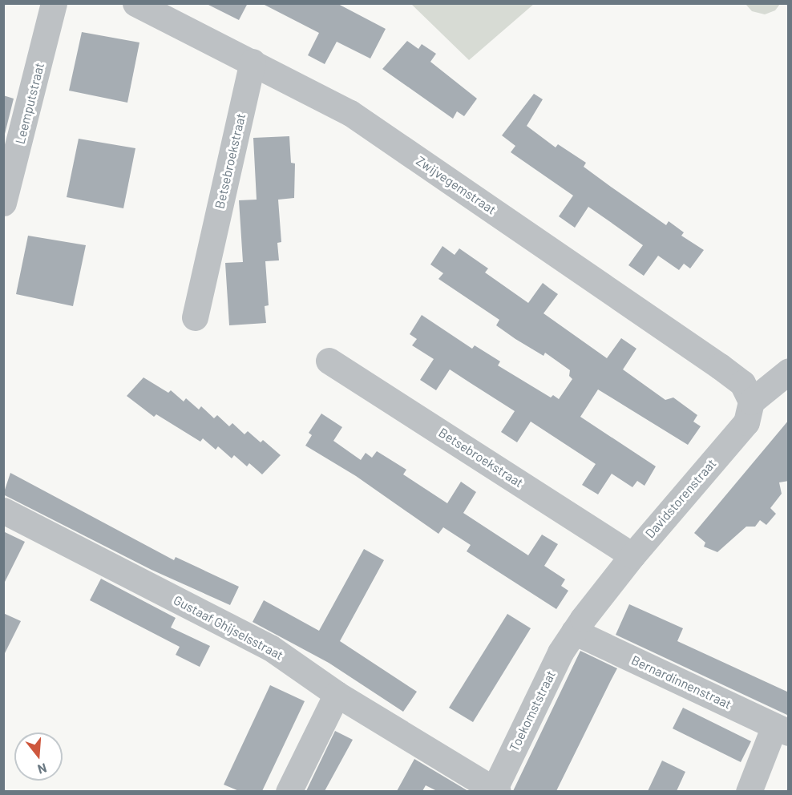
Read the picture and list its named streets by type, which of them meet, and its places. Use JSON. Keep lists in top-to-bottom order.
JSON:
{
  "streets": {
    "street": [
      "Leemputstraat",
      "Betsebroekstraat",
      "Zwijvegemstraat",
      "Davidstorenstraat",
      "Gustaaf Ghijselsstraat",
      "Bernardinnenstraat",
      "Toekomststraat"
    ]
  },
  "crossings": [
    ["Betsebroekstraat", "Zwijvegemstraat"],
    ["Betsebroekstraat", "Davidstorenstraat"],
    ["Zwijvegemstraat", "Davidstorenstraat"],
    ["Davidstorenstraat", "Bernardinnenstraat"],
    ["Davidstorenstraat", "Toekomststraat"],
    ["Gustaaf Ghijselsstraat", "Toekomststraat"],
    ["Bernardinnenstraat", "Toekomststraat"]
  ],
  "north": "bottom"
}
